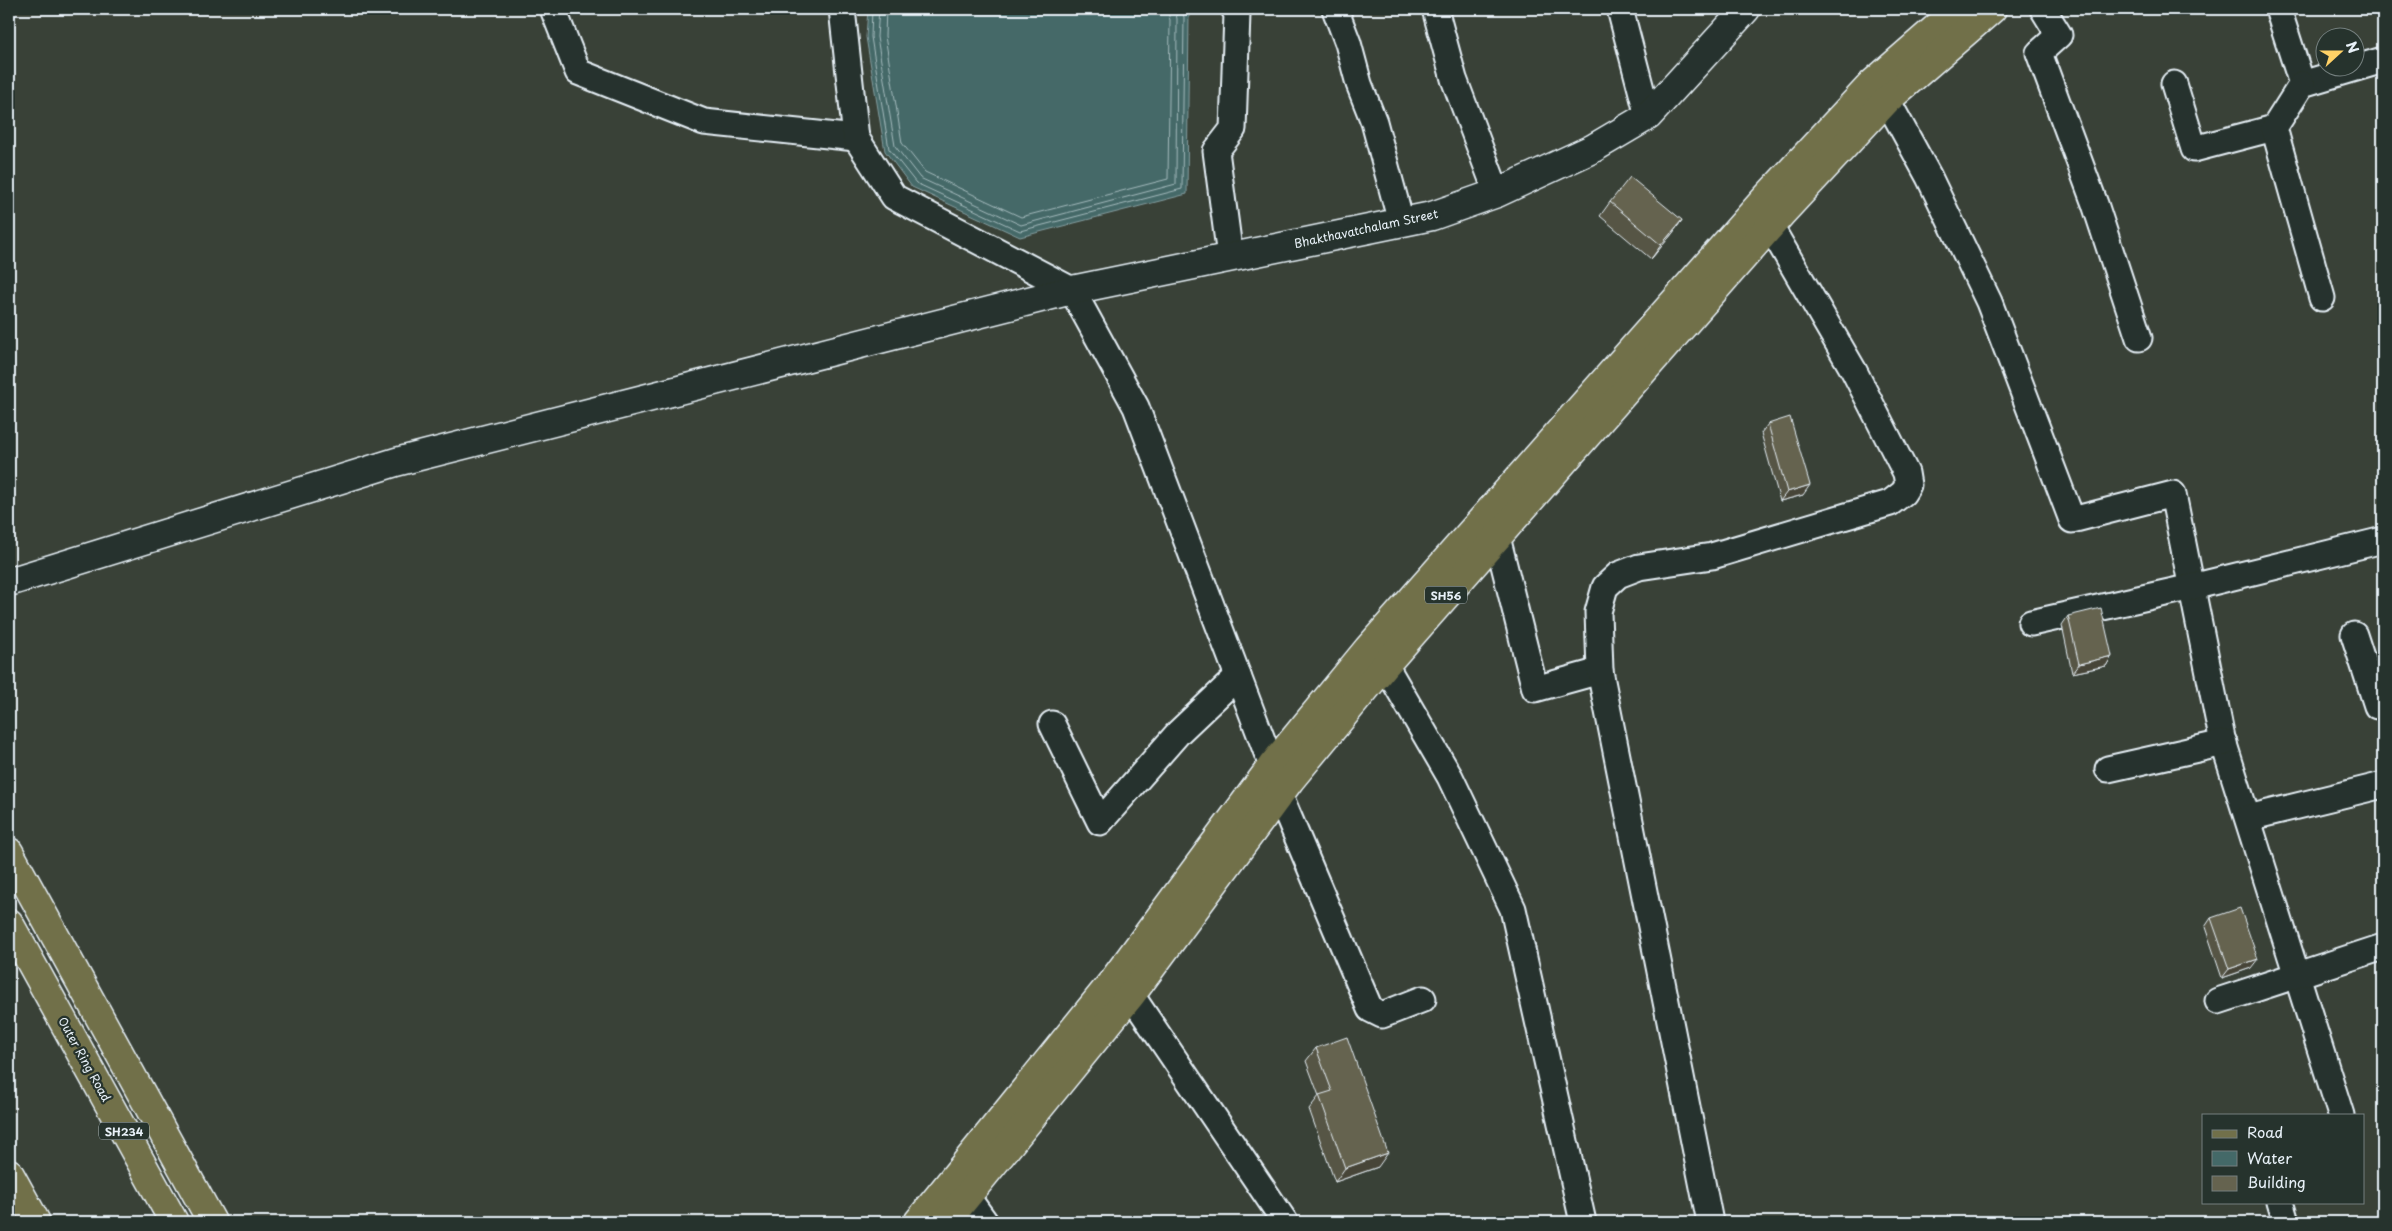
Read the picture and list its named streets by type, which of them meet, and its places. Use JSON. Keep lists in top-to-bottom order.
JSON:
{
  "streets": {
    "main road": ["SH56", "Outer Ring Road", "SH234"],
    "street": ["Bhakthavatchalam Street"]
  },
  "legend": ["Road", "Water", "Building"],
  "north": "right"
}
